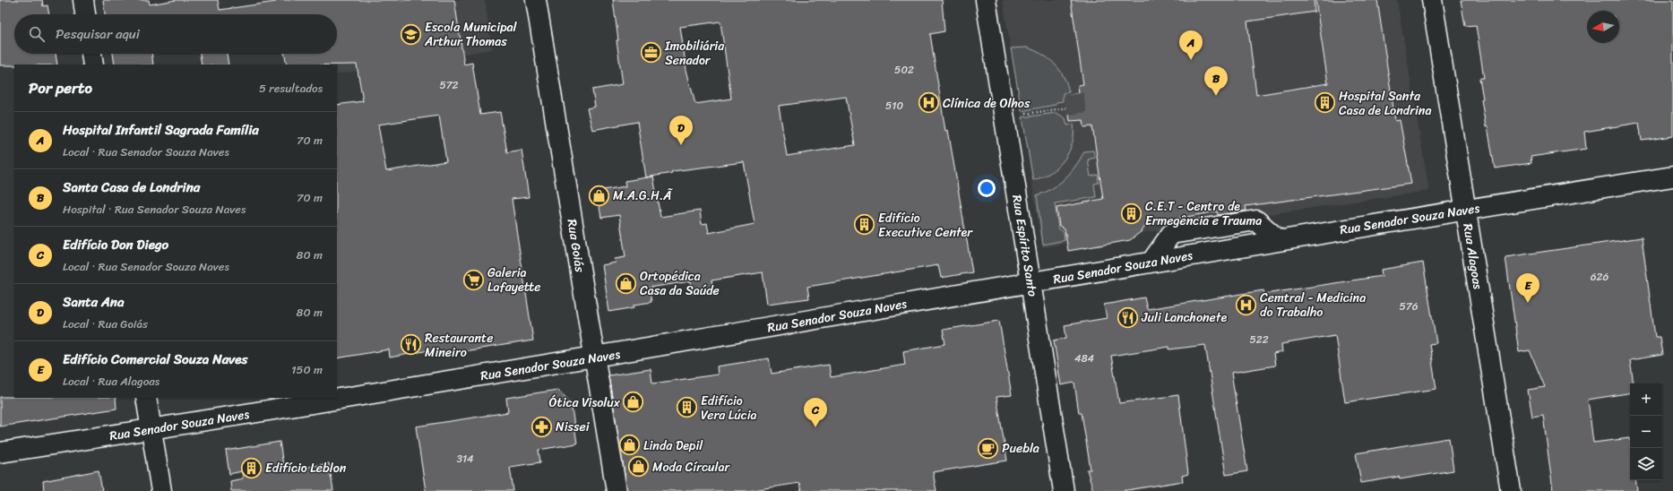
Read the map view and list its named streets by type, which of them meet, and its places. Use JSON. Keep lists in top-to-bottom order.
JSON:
{
  "streets": {
    "main road": [
      "Rua Senador Souza Naves",
      "Rua Goiás",
      "Rua Espírito Santo",
      "Rua Alagoas"
    ]
  },
  "crossings": [
    ["Rua Senador Souza Naves", "Rua Goiás"],
    ["Rua Senador Souza Naves", "Rua Espírito Santo"],
    ["Rua Senador Souza Naves", "Rua Alagoas"]
  ],
  "places": {
    "school or university": ["Escola Municipal Arthur Thomas"],
    "office": ["Imobiliária Senador"],
    "hospital": ["Clínica de Olhos", "Cemtral - Medicina do Trabalho"],
    "building": [
      "Hospital Santa Casa de Londrina",
      "C.E.T - Centro de Ermegência e Trauma",
      "Edifício Executive Center",
      "Edifício Vera Lúcia",
      "Edifício Leblon"
    ],
    "shop": [
      "M.A.G.H.Ã",
      "Ortopédica Casa da Saúde",
      "Ótica Visolux",
      "Linda Depil",
      "Moda Círcular"
    ],
    "supermarket": ["Galeria Lafayette"],
    "restaurant": ["Juli Lanchonete", "Restaurante Mineiro"],
    "pharmacy": ["Nissei"],
    "cafe": ["Puebla"]
  },
  "house_numbers": [
    "502",
    "572",
    "510",
    "626",
    "576",
    "522",
    "484",
    "314"
  ],
  "north": "left",
  "page": {
    "search": "Pesquisar aqui",
    "pins": [
      "A",
      "B",
      "D",
      "E",
      "C"
    ],
    "heading": ["Por perto", "5 resultados"],
    "list": [
      {
        "mark": "A",
        "name": "Hospital Infantil Sagrada Família",
        "note": "Local · Rua Senador Souza Naves",
        "value": "70 m"
      },
      {
        "mark": "B",
        "name": "Santa Casa de Londrina",
        "note": "Hospital · Rua Senador Souza Naves",
        "value": "70 m"
      },
      {
        "mark": "C",
        "name": "Edifício Don Diego",
        "note": "Local · Rua Senador Souza Naves",
        "value": "80 m"
      },
      {
        "mark": "D",
        "name": "Santa Ana",
        "note": "Local · Rua Goiás",
        "value": "80 m"
      },
      {
        "mark": "E",
        "name": "Edifício Comercial Souza Naves",
        "note": "Local · Rua Alagoas",
        "value": "150 m"
      }
    ],
    "map_buttons": ["+", "−"]
  }
}
